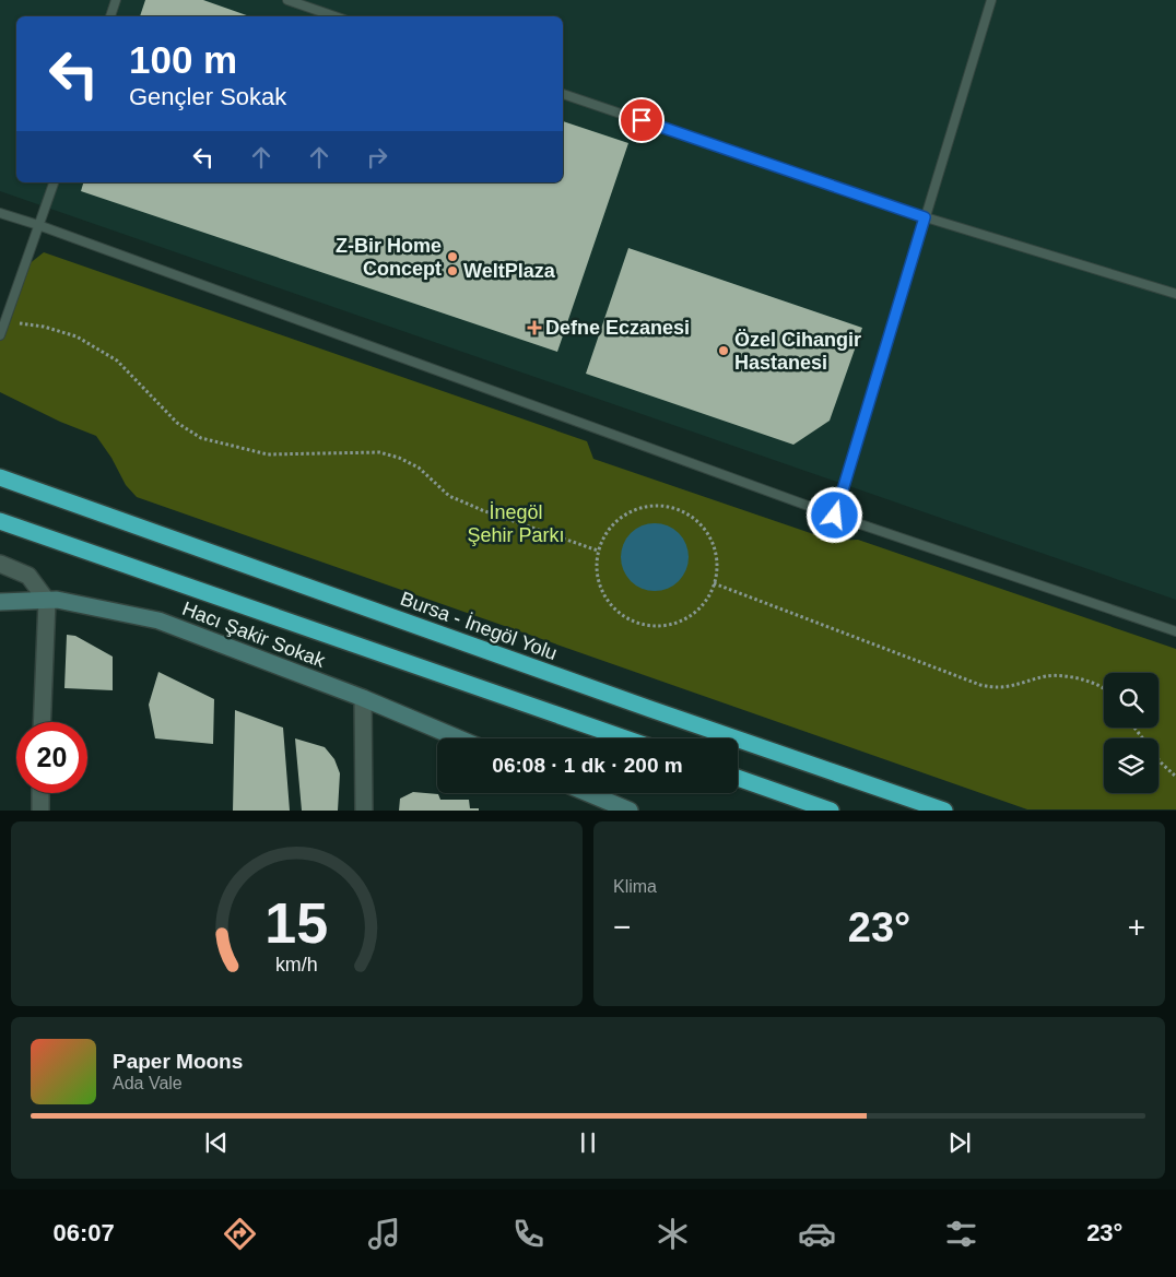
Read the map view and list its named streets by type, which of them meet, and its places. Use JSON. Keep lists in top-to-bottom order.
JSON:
{
  "streets": {
    "highway": ["Bursa - İnegöl Yolu"],
    "street": ["Hacı Şakir Sokak"]
  },
  "parks": ["İnegöl Şehir Parkı"],
  "places": {
    "other": ["Z-Bir Home Concept", "WeltPlaza", "Özel Cihangir Hastanesi"],
    "health": ["Defne Eczanesi"]
  },
  "page": {
    "turn": ["100 m", "Gençler Sokak"],
    "limit": "20",
    "trip": "06:08 · 1 dk · 200 m",
    "tile": "Klima",
    "heat": ["−", "23°", "+"],
    "song": ["Paper Moons", "Ada Vale"],
    "tabs": ["06:07", "23°"],
    "gauge": ["15", "km/h"]
  }
}
